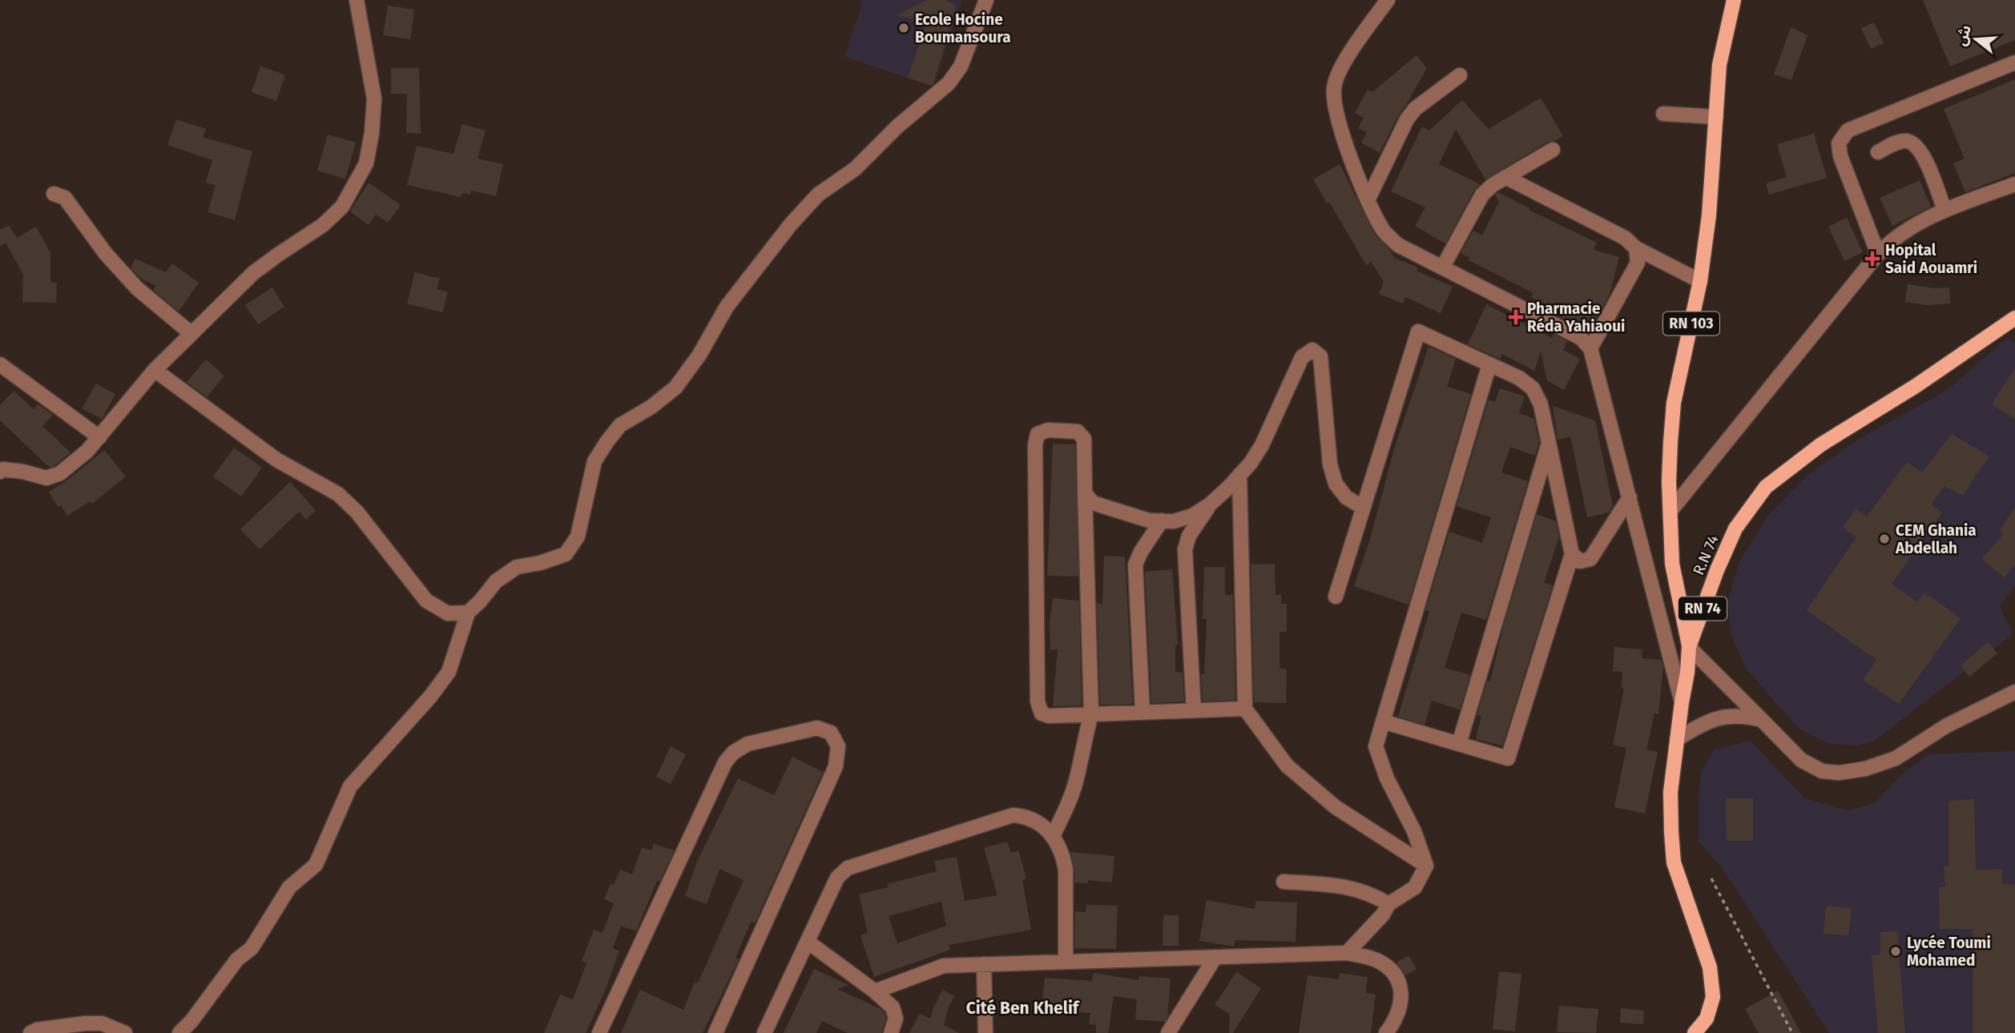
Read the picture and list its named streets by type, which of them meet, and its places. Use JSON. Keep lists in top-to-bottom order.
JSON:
{
  "streets": {
    "main road": ["RN 103", "R.N 74", "RN 74"]
  },
  "crossings": [
    ["RN 103", "R.N 74"]
  ],
  "districts": ["Cité Ben Khelif"],
  "places": {
    "other": ["Ecole Hocine Boumansoura", "CEM Ghania Abdellah", "Lycée Toumi Mohamed"],
    "health": ["Hopital Said Aouamri", "Pharmacie Réda Yahiaoui"]
  },
  "north": "left"
}
